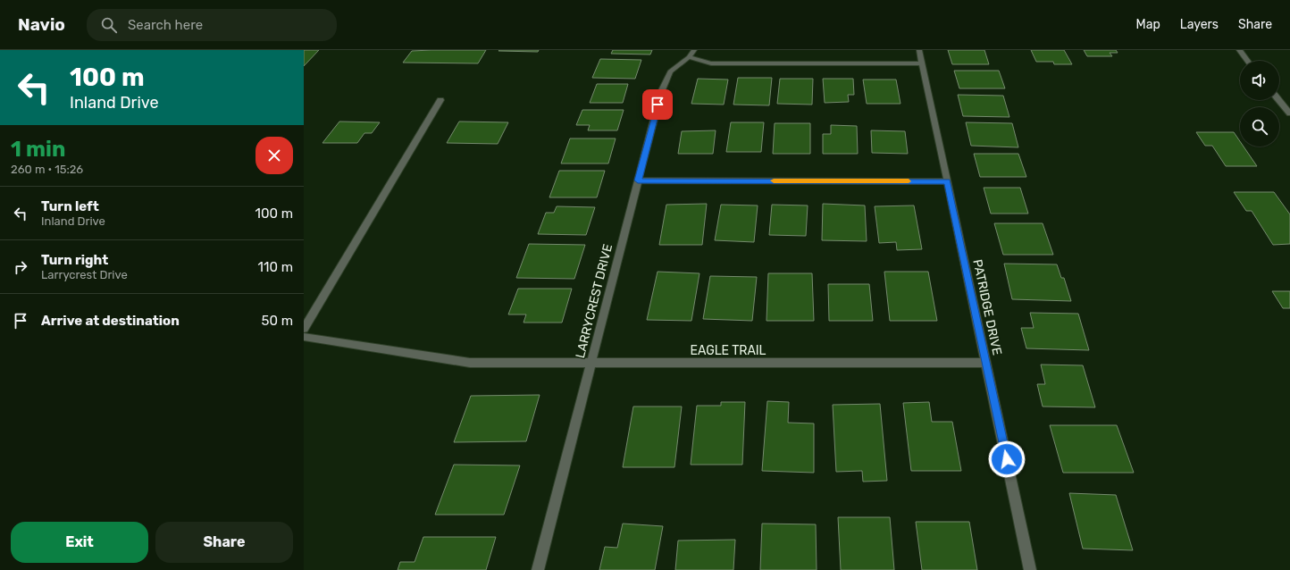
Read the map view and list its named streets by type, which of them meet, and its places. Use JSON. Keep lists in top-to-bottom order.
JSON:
{
  "streets": {
    "street": ["LARRYCREST DRIVE", "PATRIDGE DRIVE", "EAGLE TRAIL"]
  },
  "crossings": [
    ["LARRYCREST DRIVE", "EAGLE TRAIL"],
    ["PATRIDGE DRIVE", "EAGLE TRAIL"]
  ],
  "page": {
    "header": "Navio",
    "search": "Search here",
    "nav": ["Map", "Layers", "Share"],
    "turn": ["100 m", "Inland Drive"],
    "heading": ["1 min", "260 m · 15:26"],
    "list": [
      {
        "name": "Turn left",
        "note": "Inland Drive",
        "value": "100 m"
      },
      {
        "name": "Turn right",
        "note": "Larrycrest Drive",
        "value": "110 m"
      },
      {
        "name": "Arrive at destination",
        "value": "50 m"
      }
    ],
    "buttons": ["Exit", "Share"]
  }
}
